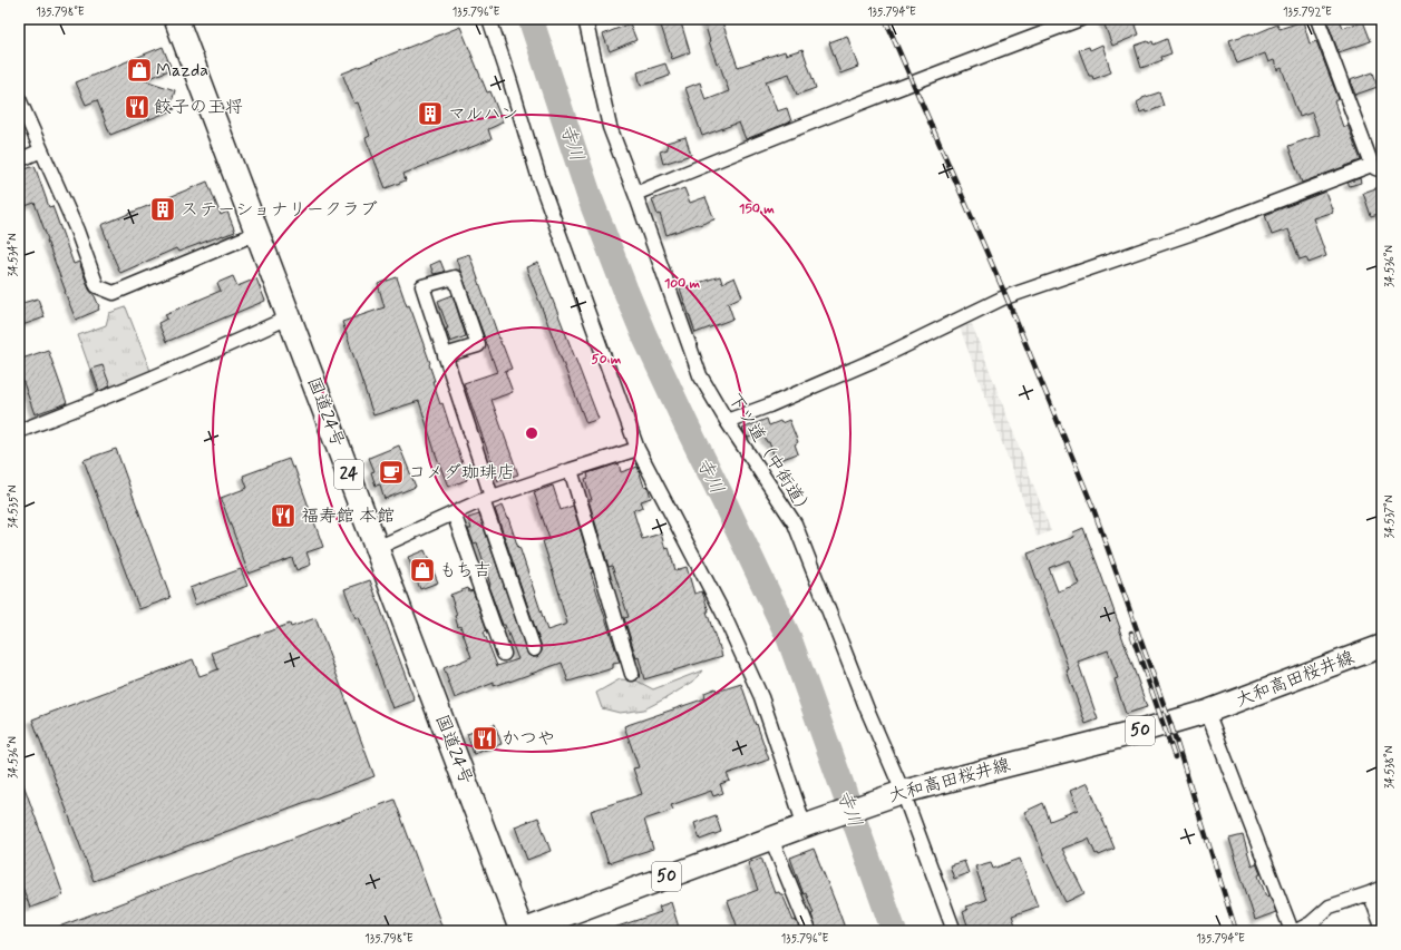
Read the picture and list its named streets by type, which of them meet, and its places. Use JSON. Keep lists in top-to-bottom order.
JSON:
{
  "streets": {
    "highway": ["国道24号", "24"],
    "main road": ["大和高田桜井線", "50"],
    "street": ["下ツ道（中街道）"]
  },
  "crossings": [
    ["国道24号", "大和高田桜井線"],
    ["下ツ道（中街道）", "大和高田桜井線"]
  ],
  "water": ["寺川"],
  "places": {
    "shop": ["Mazda", "もち吉"],
    "restaurant": ["餃子の王将", "福寿館 本館", "かつや"],
    "building": ["マルハン", "ステーショナリークラブ"],
    "cafe": ["コメダ珈琲店"]
  },
  "coordinates": [
    "135.798°E",
    "135.796°E",
    "135.794°E",
    "135.792°E",
    "34.534°N",
    "34.536°N",
    "34.535°N",
    "34.537°N",
    "34.538°N"
  ],
  "rings": ["150 m", "100 m", "50 m"]
}
